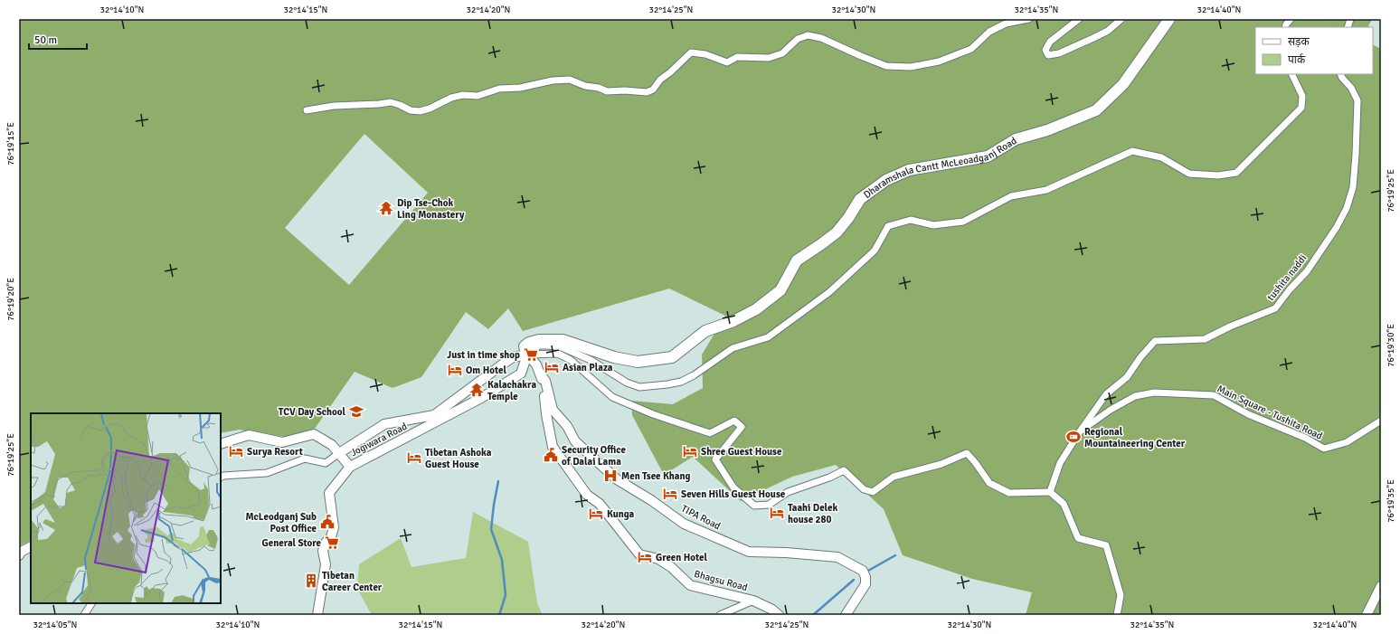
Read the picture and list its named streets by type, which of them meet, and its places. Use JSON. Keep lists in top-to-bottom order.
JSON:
{
  "streets": {
    "main road": ["Dharamshala Cantt McLeoadganj Road"],
    "street": [
      "tushita naddi",
      "Main Square - Tushita Road",
      "Jogiwara Road",
      "TIPA Road",
      "Bhagsu Road"
    ]
  },
  "crossings": [
    ["Dharamshala Cantt McLeoadganj Road", "Jogiwara Road"],
    ["Dharamshala Cantt McLeoadganj Road", "Bhagsu Road"],
    ["tushita naddi", "Main Square - Tushita Road"],
    ["Jogiwara Road", "Bhagsu Road"],
    ["TIPA Road", "Bhagsu Road"]
  ],
  "places": {
    "temple": ["Dip Tse-Chok Ling Monastery", "Kalachakra Temple"],
    "supermarket": ["Just in time shop", "General Store"],
    "hotel": [
      "Asian Plaza",
      "Om Hotel",
      "Surya Resort",
      "Shree Guest House",
      "Tibetan Ashoka Guest House",
      "Seven Hills Guest House",
      "Taahi Delek house 280",
      "Kunga",
      "Green Hotel"
    ],
    "school or university": ["TCV Day School"],
    "sports": ["Regional Mountaineering Center"],
    "public building": ["Security Office of Dalai Lama", "McLeodganj Sub Post Office"],
    "hospital": ["Men Tsee Khang"],
    "building": ["Tibetan Career Center"]
  },
  "legend": ["सड़क", "पार्क"],
  "scale_bar": "50 m",
  "coordinates": [
    "32°14'10\"N",
    "32°14'15\"N",
    "32°14'20\"N",
    "32°14'25\"N",
    "32°14'30\"N",
    "32°14'35\"N",
    "32°14'40\"N",
    "76°19'15\"E",
    "76°19'25\"E",
    "76°19'20\"E",
    "76°19'30\"E",
    "76°19'35\"E",
    "32°14'05\"N"
  ]
}
